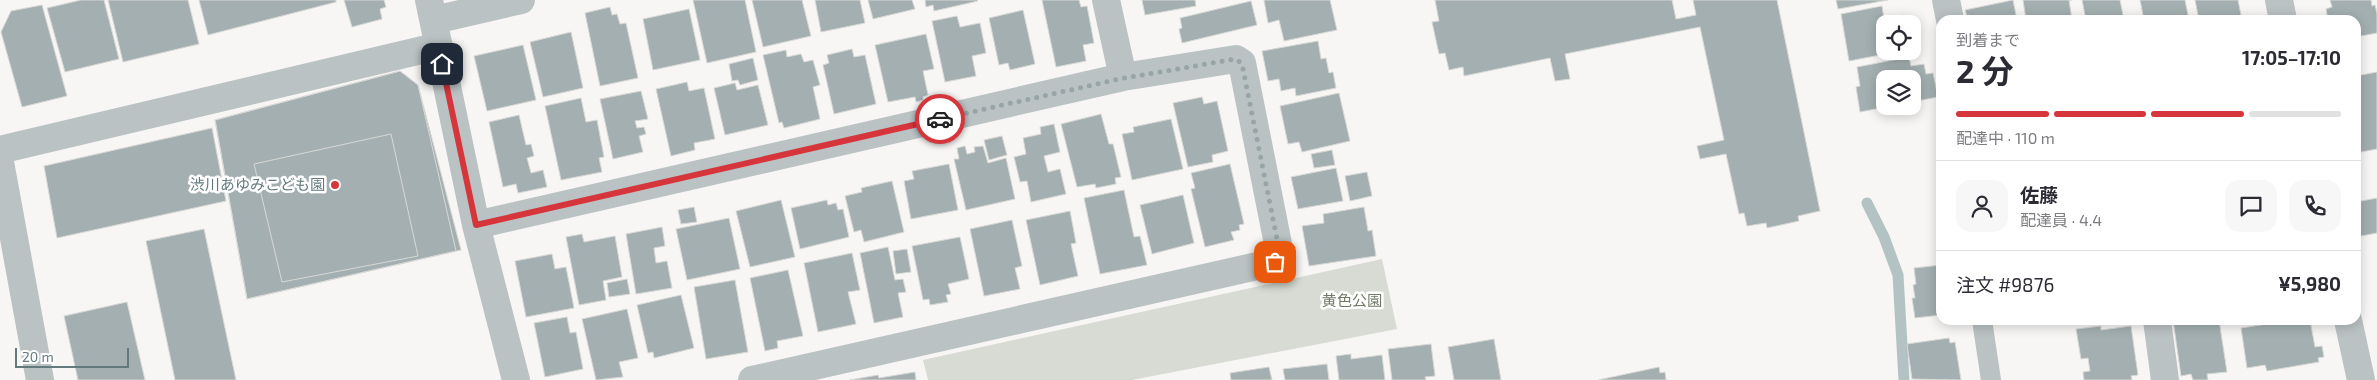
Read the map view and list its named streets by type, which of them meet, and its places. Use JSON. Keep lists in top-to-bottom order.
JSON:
{
  "parks": ["黄色公園"],
  "places": ["渋川あゆみこども園"],
  "scale_bar": "20 m",
  "page": {
    "heading": ["2 分", "到着まで", "17:05–17:10"],
    "panel": [
      "佐藤",
      "配達員 · 4.4",
      "注文 #9876",
      "¥5,980"
    ],
    "bar": "配達中 · 110 m",
    "scale": "20 m"
  }
}
